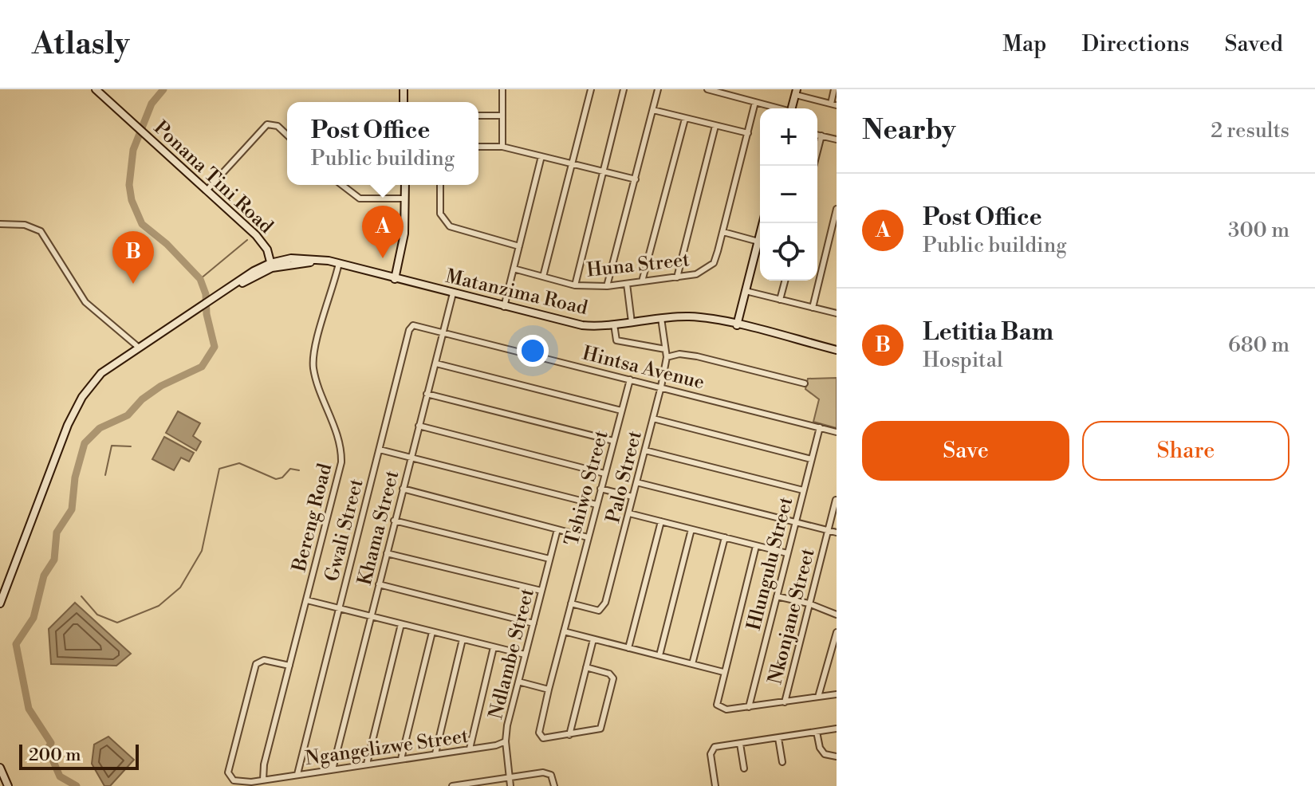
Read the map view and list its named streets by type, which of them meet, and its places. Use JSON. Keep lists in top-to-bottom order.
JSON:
{
  "streets": {
    "street": [
      "Ponana Tini Road",
      "Huna Street",
      "Matanzima Road",
      "Hintsa Avenue",
      "Palo Street",
      "Tshiwo Street",
      "Bereng Road",
      "Khama Street",
      "Gwali Street",
      "Hlungulu Street",
      "Nkonjane Street",
      "Ndlambe Street",
      "Ngangelizwe Street"
    ]
  },
  "crossings": [
    ["Ponana Tini Road", "Matanzima Road"],
    ["Matanzima Road", "Palo Street"],
    ["Matanzima Road", "Bereng Road"],
    ["Matanzima Road", "Khama Street"],
    ["Hintsa Avenue", "Palo Street"],
    ["Hintsa Avenue", "Tshiwo Street"],
    ["Hintsa Avenue", "Khama Street"],
    ["Hintsa Avenue", "Gwali Street"],
    ["Hintsa Avenue", "Hlungulu Street"],
    ["Palo Street", "Tshiwo Street"],
    ["Bereng Road", "Ngangelizwe Street"],
    ["Khama Street", "Gwali Street"],
    ["Khama Street", "Ngangelizwe Street"],
    ["Gwali Street", "Ngangelizwe Street"],
    ["Ndlambe Street", "Ngangelizwe Street"]
  ],
  "scale_bar": "200 m",
  "page": {
    "header": "Atlasly",
    "nav": ["Map", "Directions", "Saved"],
    "heading": ["Nearby", "2 results"],
    "popup": ["Post Office", "Public building"],
    "map_buttons": ["+", "−"],
    "list": [
      {
        "mark": "A",
        "name": "Post Office",
        "note": "Public building",
        "value": "300 m"
      },
      {
        "mark": "B",
        "name": "Letitia Bam",
        "note": "Hospital",
        "value": "680 m"
      }
    ],
    "pins": ["A", "B"],
    "buttons": ["Save", "Share"],
    "scale": "200 m"
  }
}
